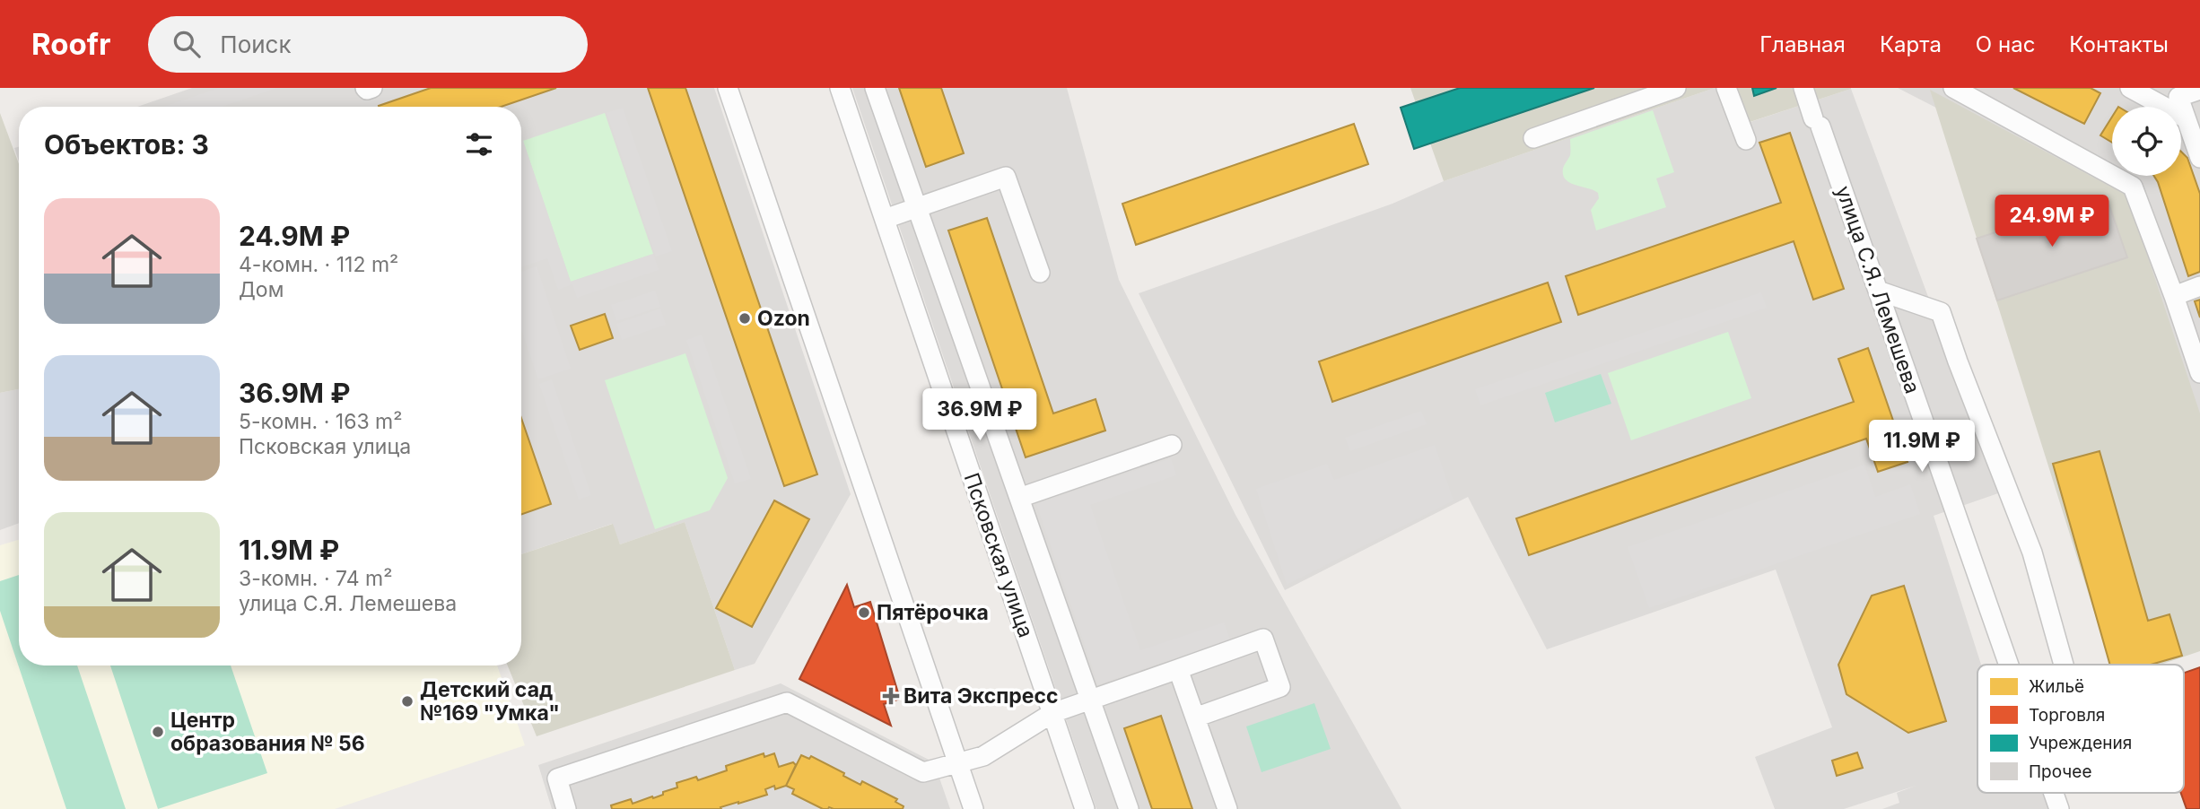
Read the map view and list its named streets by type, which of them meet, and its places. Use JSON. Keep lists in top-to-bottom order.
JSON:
{
  "streets": {
    "street": ["улица С.Я. Лемешева", "Псковская улица"]
  },
  "places": {
    "other": [
      "Ozon",
      "Пятёрочка",
      "Детский сад №169 \"Умка\"",
      "Центр образования № 56"
    ],
    "health": ["Вита Экспресс"]
  },
  "legend": [
    "Жильё",
    "Торговля",
    "Учреждения",
    "Прочее"
  ],
  "page": {
    "header": "Roofr",
    "search": "Поиск",
    "nav": [
      "Главная",
      "Карта",
      "О нас",
      "Контакты"
    ],
    "heading": "Объектов: 3",
    "list": [
      {
        "name": "24.9M ₽",
        "note": "4-комн. · 112 m² · Дом"
      },
      {
        "name": "36.9M ₽",
        "note": "5-комн. · 163 m² · Псковская улица"
      },
      {
        "name": "11.9M ₽",
        "note": "3-комн. · 74 m² · улица С.Я. Лемешева"
      }
    ],
    "price": ["24.9M ₽", "36.9M ₽", "11.9M ₽"]
  }
}
